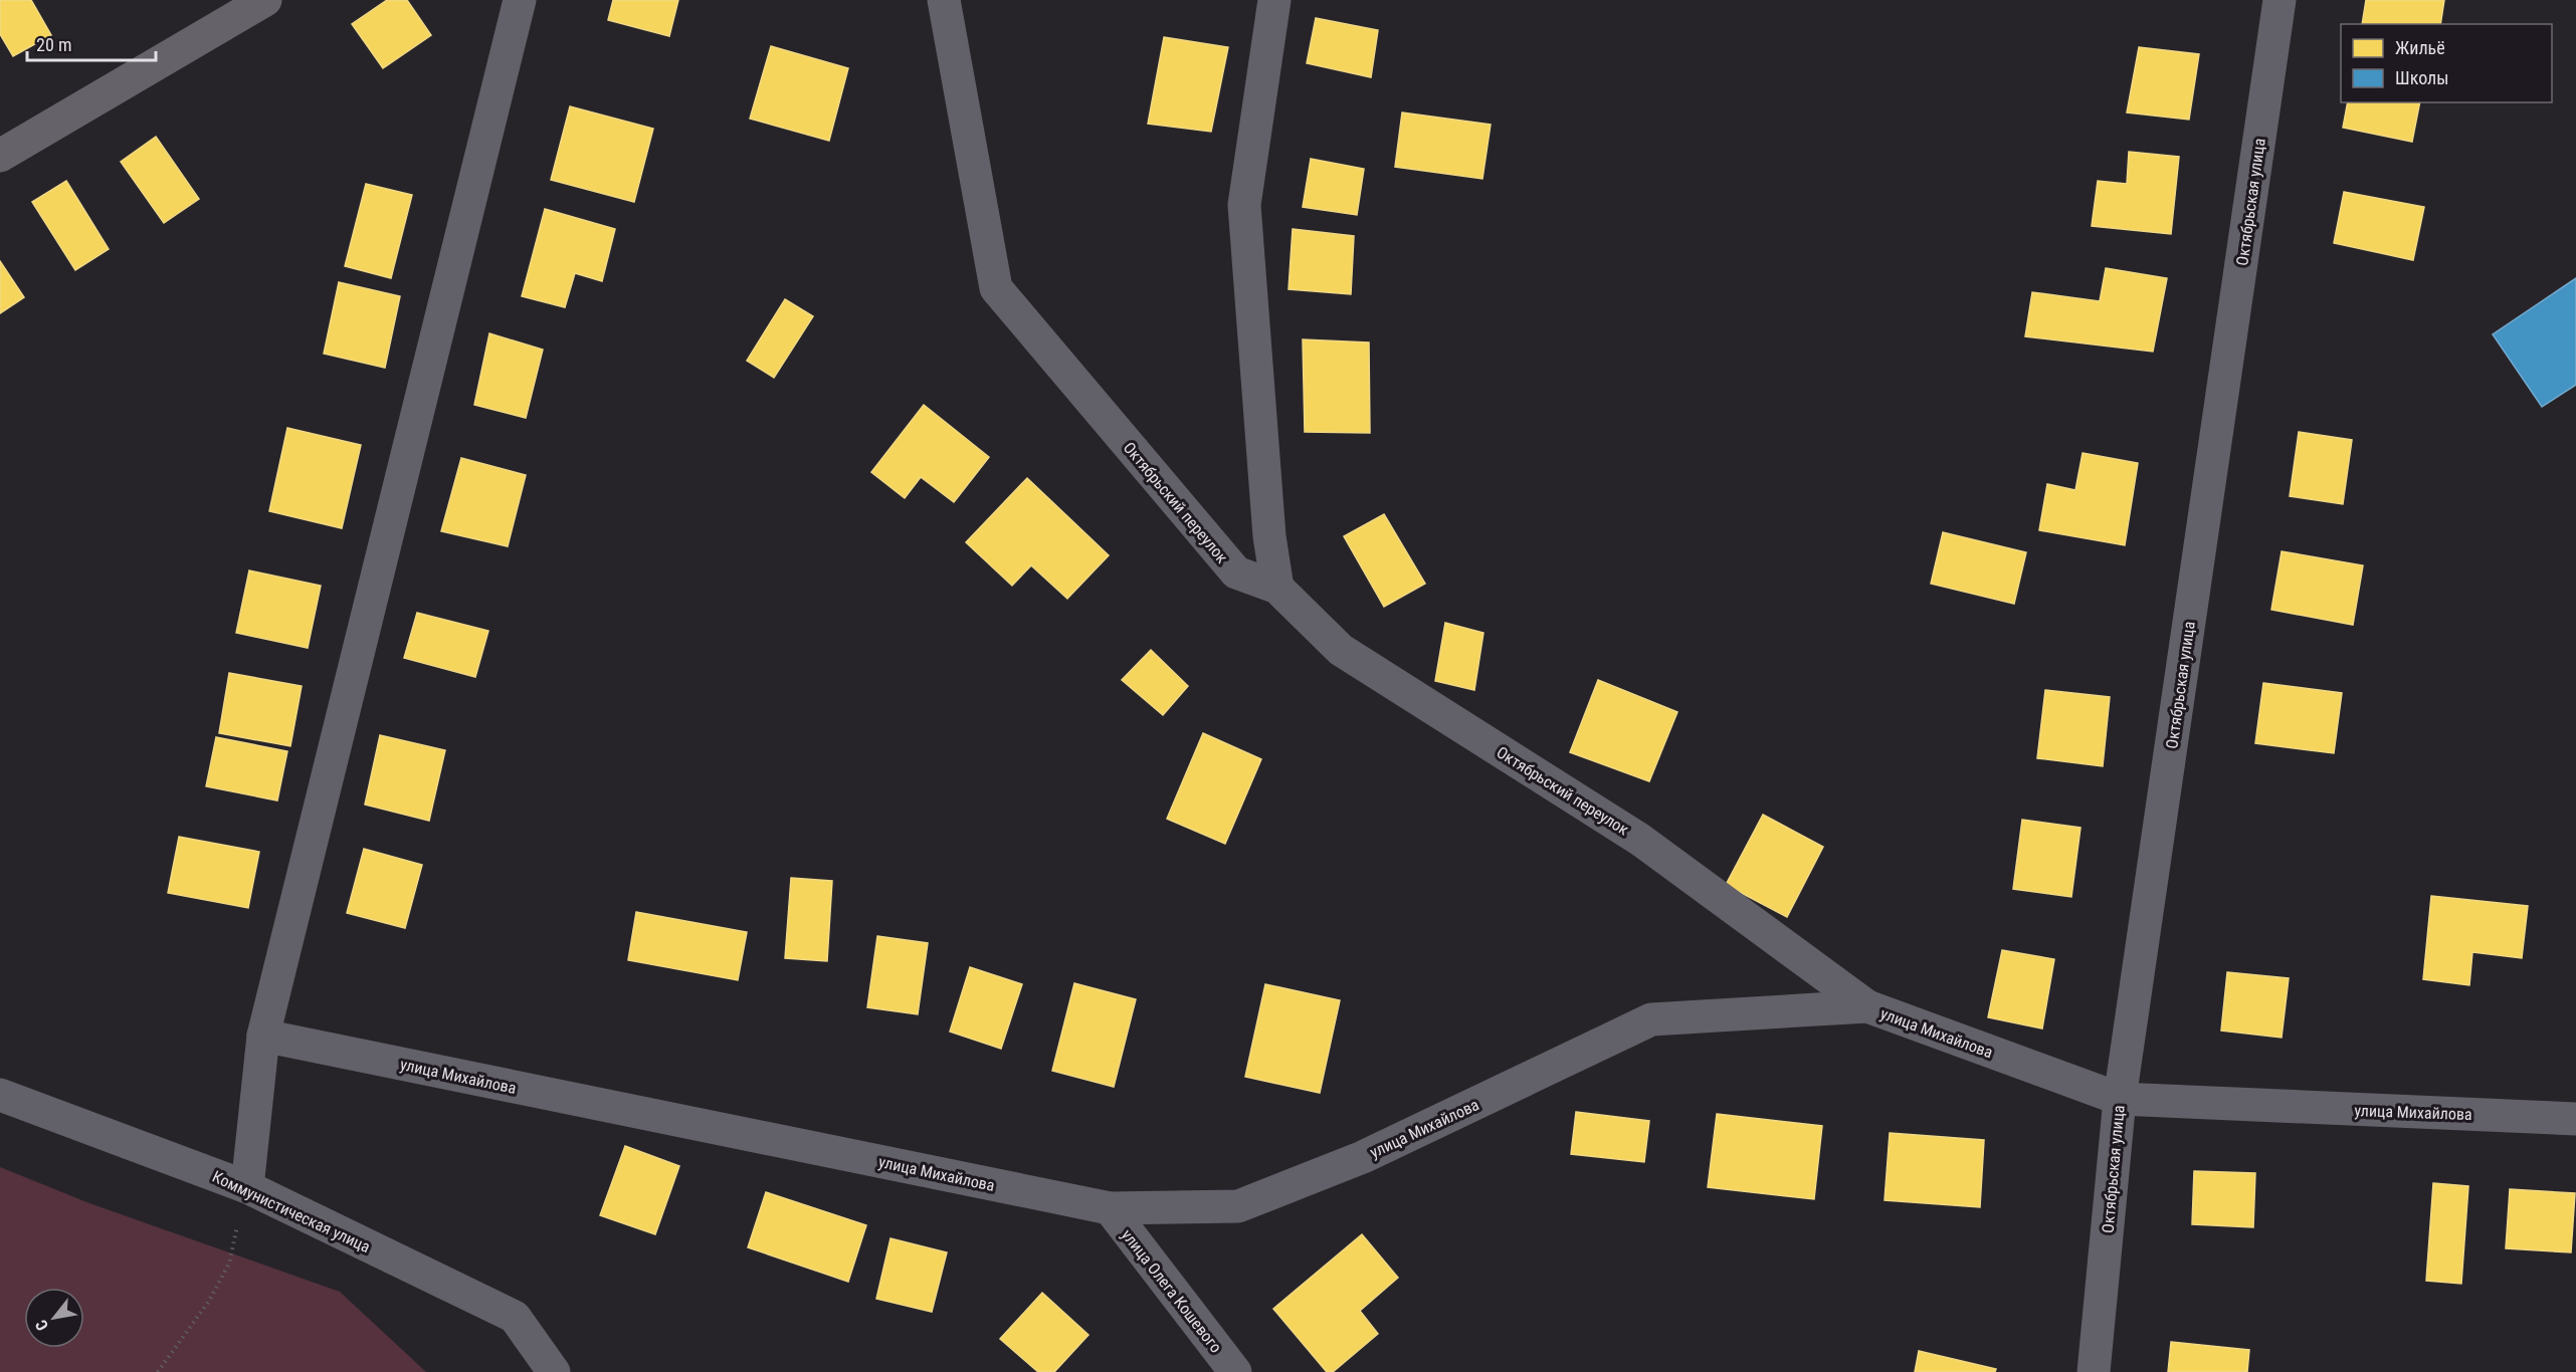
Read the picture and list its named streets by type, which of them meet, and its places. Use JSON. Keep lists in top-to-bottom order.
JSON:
{
  "streets": {
    "street": [
      "Октябрьская улица",
      "Октябрьский переулок",
      "улица Михайлова",
      "Коммунистическая улица",
      "улица Олега Кошевого"
    ]
  },
  "crossings": [
    ["Октябрьская улица", "улица Михайлова"],
    ["Октябрьский переулок", "улица Михайлова"],
    ["улица Михайлова", "улица Олега Кошевого"]
  ],
  "legend": ["Жильё", "Школы"],
  "scale_bar": "20 m",
  "north": "bottom left"
}
